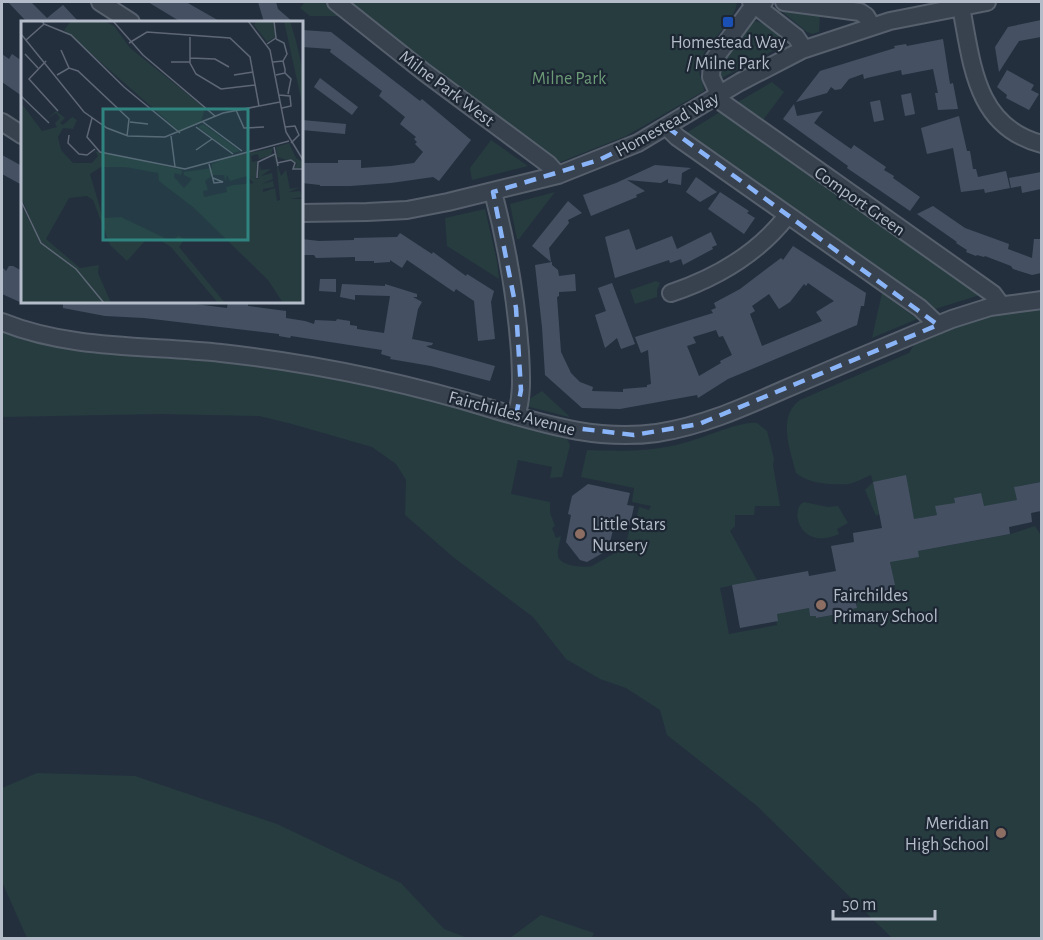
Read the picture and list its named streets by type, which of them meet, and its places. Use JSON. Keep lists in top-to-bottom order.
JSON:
{
  "streets": {
    "street": [
      "Milne Park West",
      "Homestead Way",
      "Comport Green",
      "Fairchildes Avenue"
    ]
  },
  "crossings": [
    ["Milne Park West", "Homestead Way"],
    ["Homestead Way", "Comport Green"],
    ["Comport Green", "Fairchildes Avenue"]
  ],
  "parks": ["Milne Park"],
  "places": {
    "transit": ["Homestead Way / Milne Park"],
    "other": ["Little Stars Nursery", "Fairchildes Primary School", "Meridian High School"]
  },
  "scale_bar": "50 m"
}
